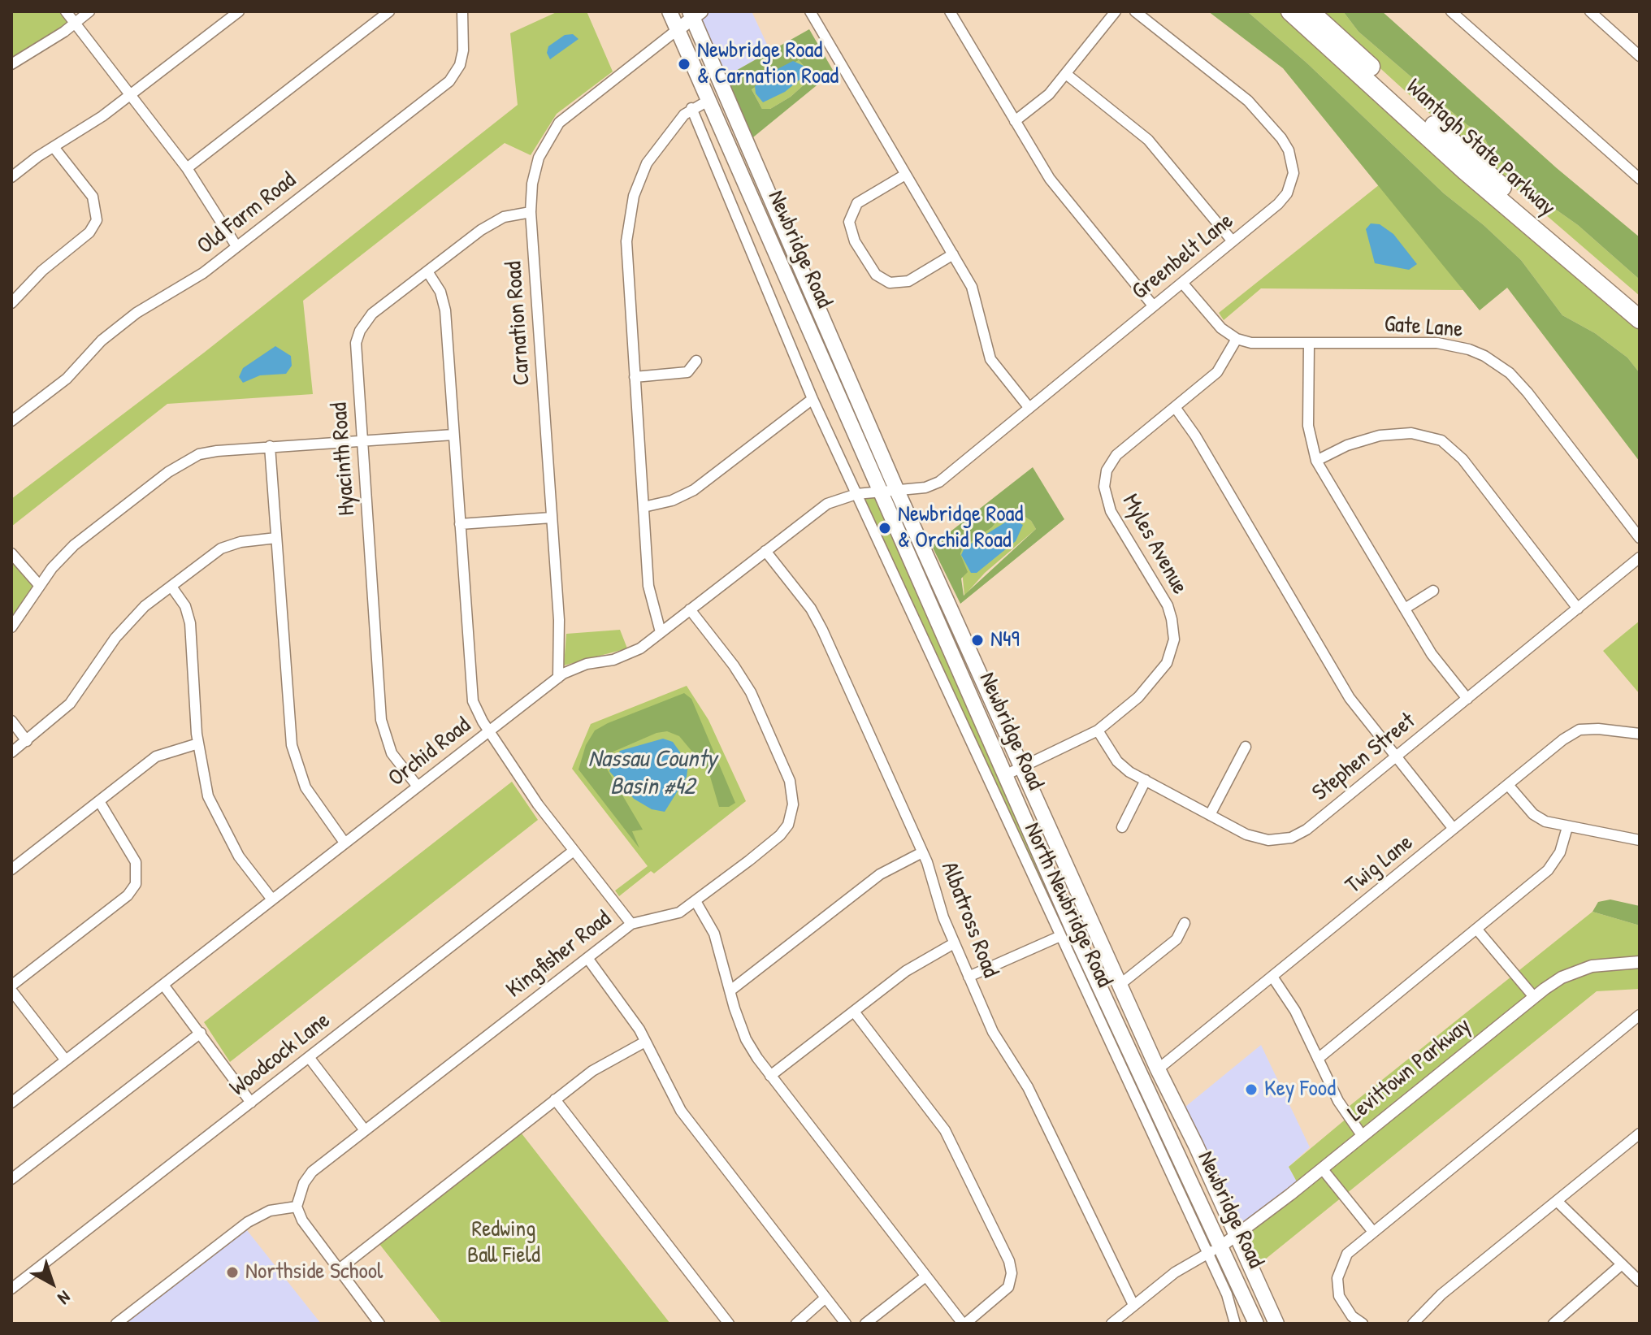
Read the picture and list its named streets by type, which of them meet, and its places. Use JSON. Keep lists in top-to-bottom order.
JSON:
{
  "streets": {
    "highway": ["Wantagh State Parkway"],
    "main road": ["Newbridge Road"],
    "street": [
      "Old Farm Road",
      "Greenbelt Lane",
      "Carnation Road",
      "Gate Lane",
      "Hyacinth Road",
      "Myles Avenue",
      "Orchid Road",
      "Stephen Street",
      "Twig Lane",
      "North Newbridge Road",
      "Albatross Road",
      "Kingfisher Road",
      "Woodcock Lane",
      "Levittown Parkway"
    ]
  },
  "crossings": [
    ["Newbridge Road", "Greenbelt Lane"],
    ["Newbridge Road", "Carnation Road"],
    ["Newbridge Road", "Myles Avenue"],
    ["Newbridge Road", "Orchid Road"],
    ["Newbridge Road", "Twig Lane"],
    ["Newbridge Road", "Levittown Parkway"],
    ["Greenbelt Lane", "Orchid Road"],
    ["Carnation Road", "Hyacinth Road"],
    ["Carnation Road", "Orchid Road"],
    ["Gate Lane", "Myles Avenue"],
    ["Hyacinth Road", "Orchid Road"],
    ["Myles Avenue", "Stephen Street"],
    ["Orchid Road", "North Newbridge Road"],
    ["Orchid Road", "Albatross Road"],
    ["Orchid Road", "Kingfisher Road"]
  ],
  "water": ["Nassau County Basin #42"],
  "parks": ["Redwing Ball Field"],
  "places": [
    "Newbridge Road & Carnation Road",
    "Newbridge Road & Orchid Road",
    "N49",
    "Key Food",
    "Northside School"
  ],
  "north": "bottom right"
}
